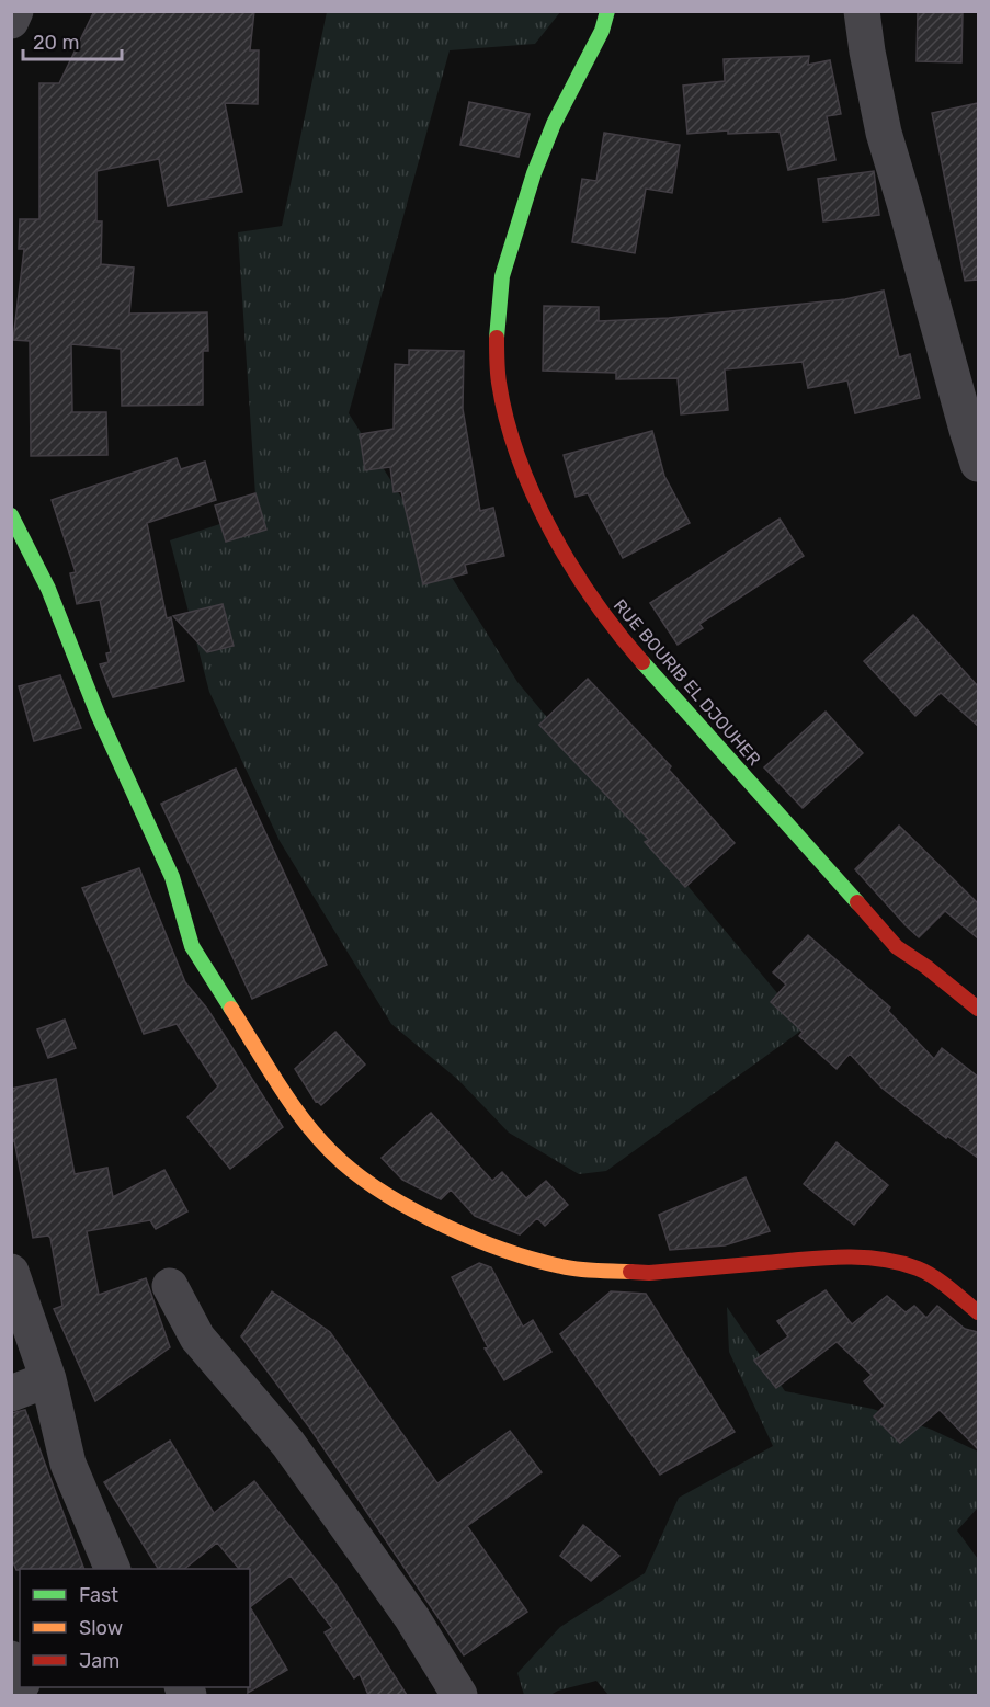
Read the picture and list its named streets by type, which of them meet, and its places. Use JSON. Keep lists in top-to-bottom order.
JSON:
{
  "streets": {
    "street": ["RUE BOURIB EL DJOUHER"]
  },
  "legend": ["Fast", "Slow", "Jam"],
  "scale_bar": "20 m"
}
